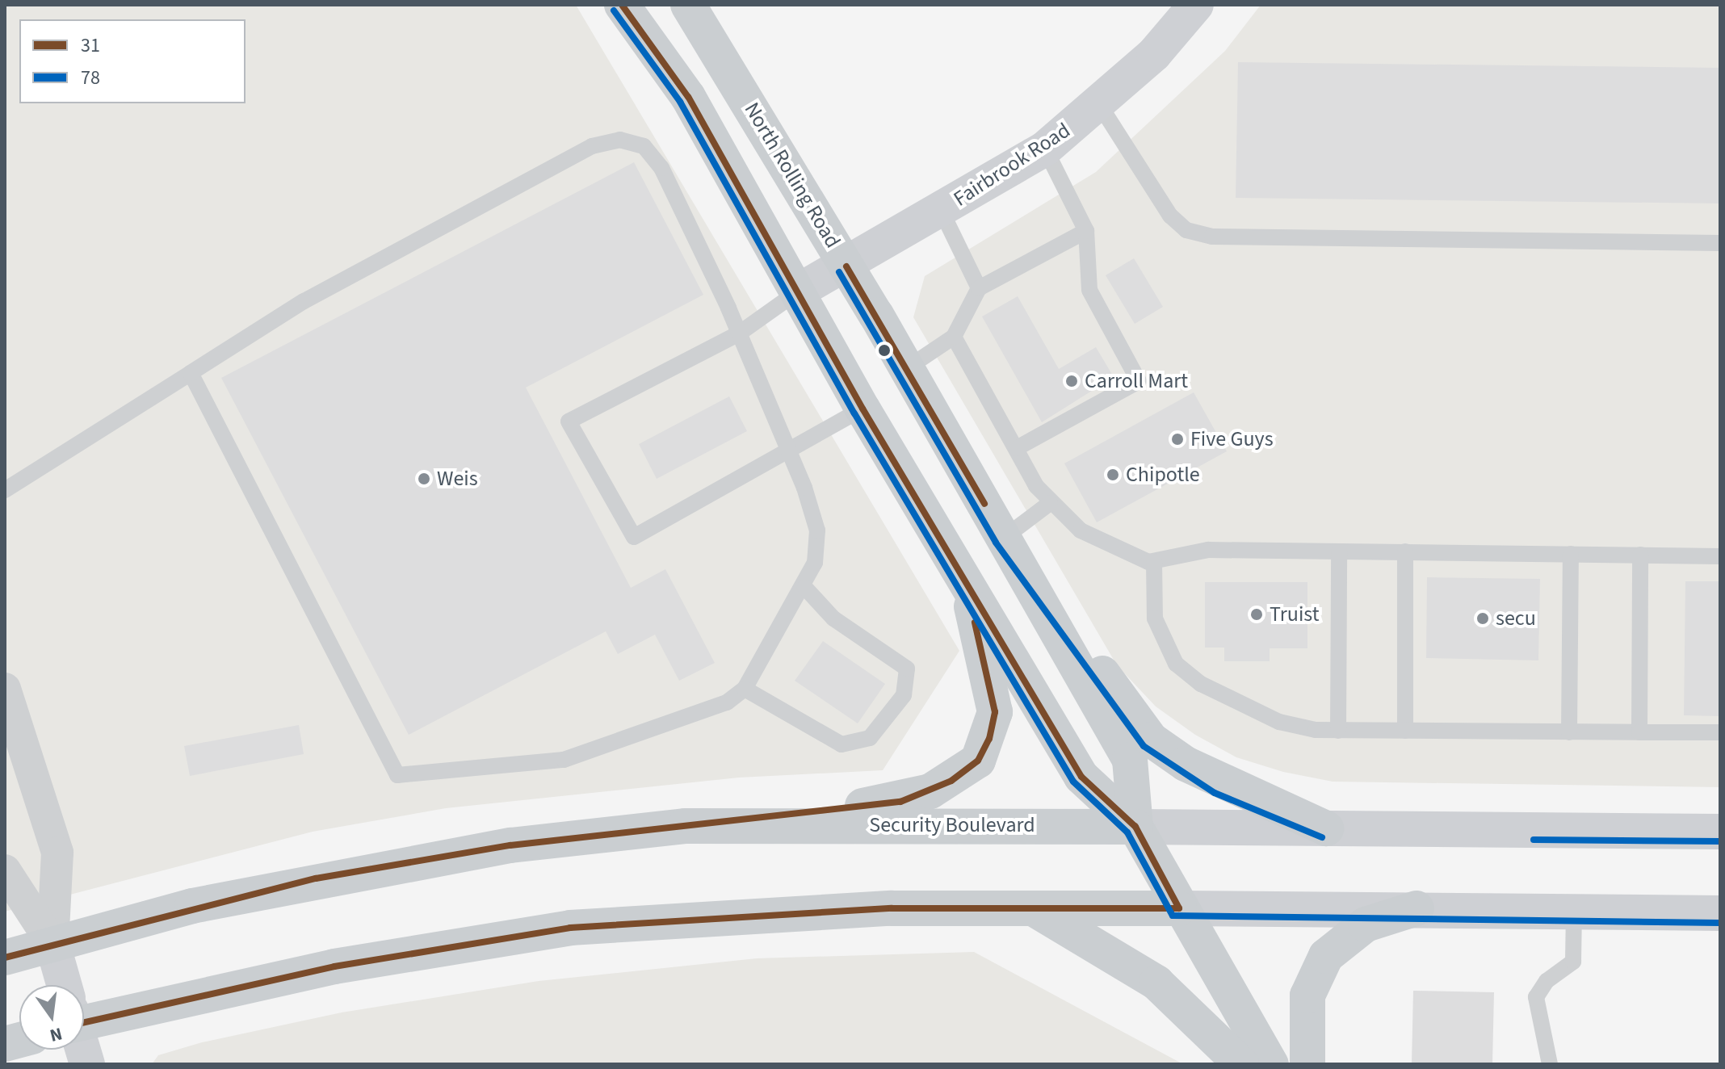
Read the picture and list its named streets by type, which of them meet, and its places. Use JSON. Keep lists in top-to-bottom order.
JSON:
{
  "streets": {
    "main road": ["North Rolling Road", "Security Boulevard"],
    "street": ["Fairbrook Road"]
  },
  "crossings": [
    ["Fairbrook Road", "North Rolling Road"],
    ["North Rolling Road", "Security Boulevard"]
  ],
  "places": [
    "Carroll Mart",
    "Five Guys",
    "Chipotle",
    "Weis",
    "Truist",
    "secu"
  ],
  "lines": ["transit line 31", "transit line 78"],
  "legend": ["31", "78"],
  "north": "bottom"
}
